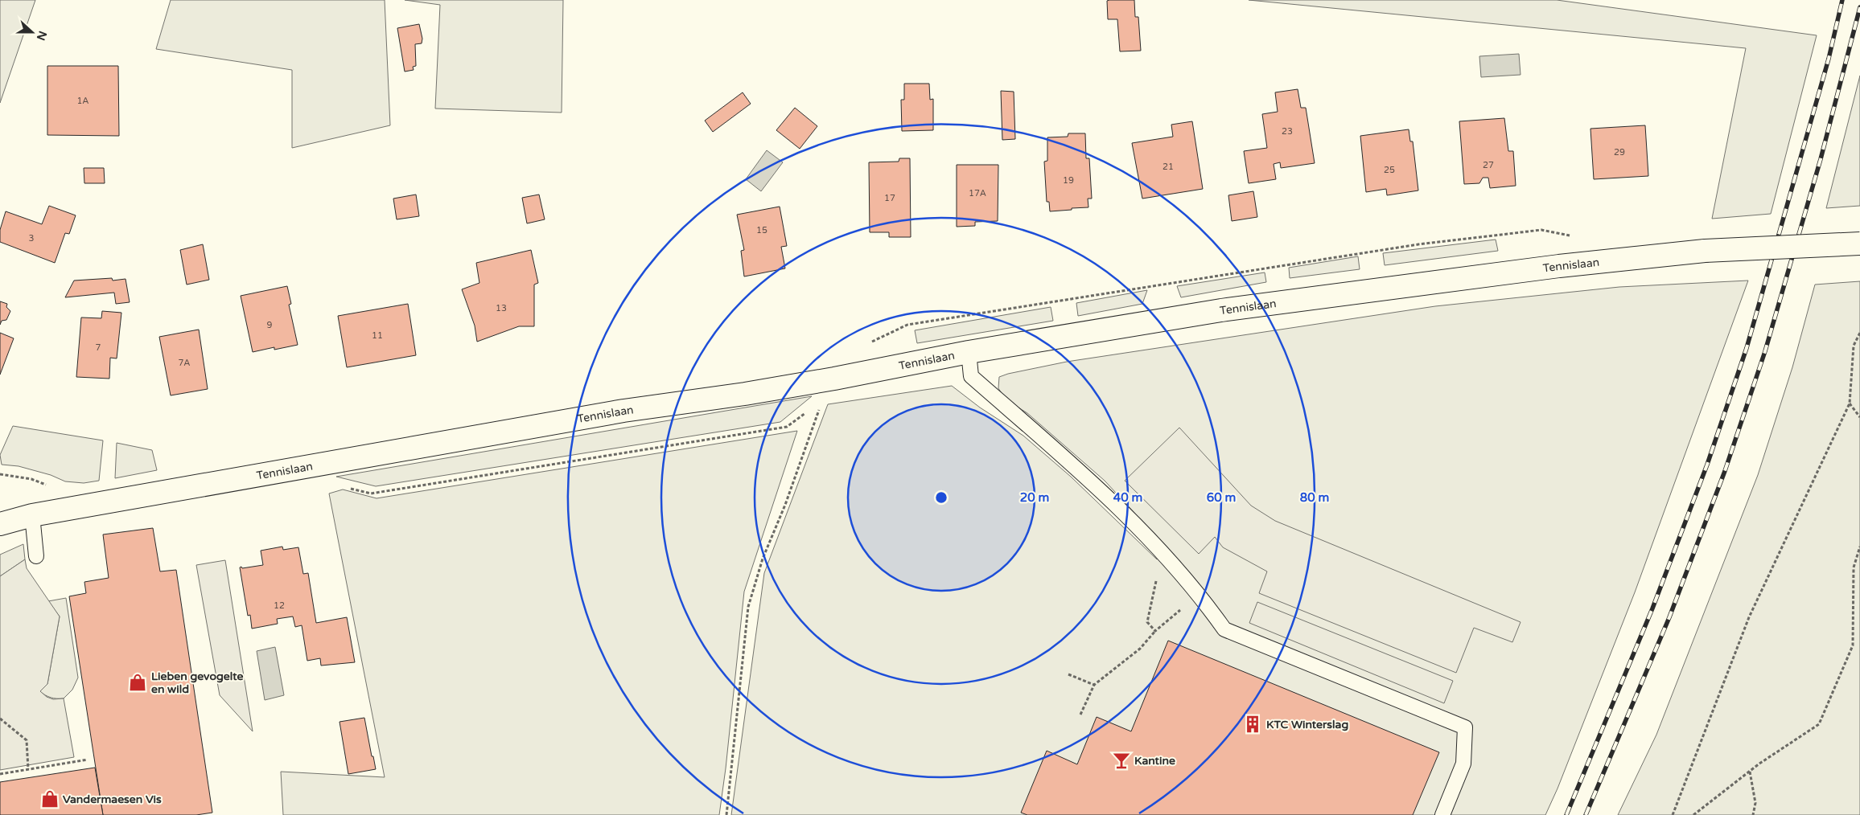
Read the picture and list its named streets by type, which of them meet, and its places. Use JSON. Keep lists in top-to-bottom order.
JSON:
{
  "streets": {
    "street": ["Tennislaan"]
  },
  "places": {
    "shop": ["Lieben gevogelte en wild", "Vandermaesen Vis"],
    "building": ["KTC Winterslag"],
    "bar": ["Kantine"]
  },
  "house_numbers": [
    "1A",
    "23",
    "29",
    "27",
    "21",
    "25",
    "19",
    "17A",
    "17",
    "15",
    "3",
    "13",
    "9",
    "11",
    "7",
    "7A",
    "12"
  ],
  "north": "right",
  "rings": [
    "20 m",
    "40 m",
    "60 m",
    "80 m"
  ]
}
